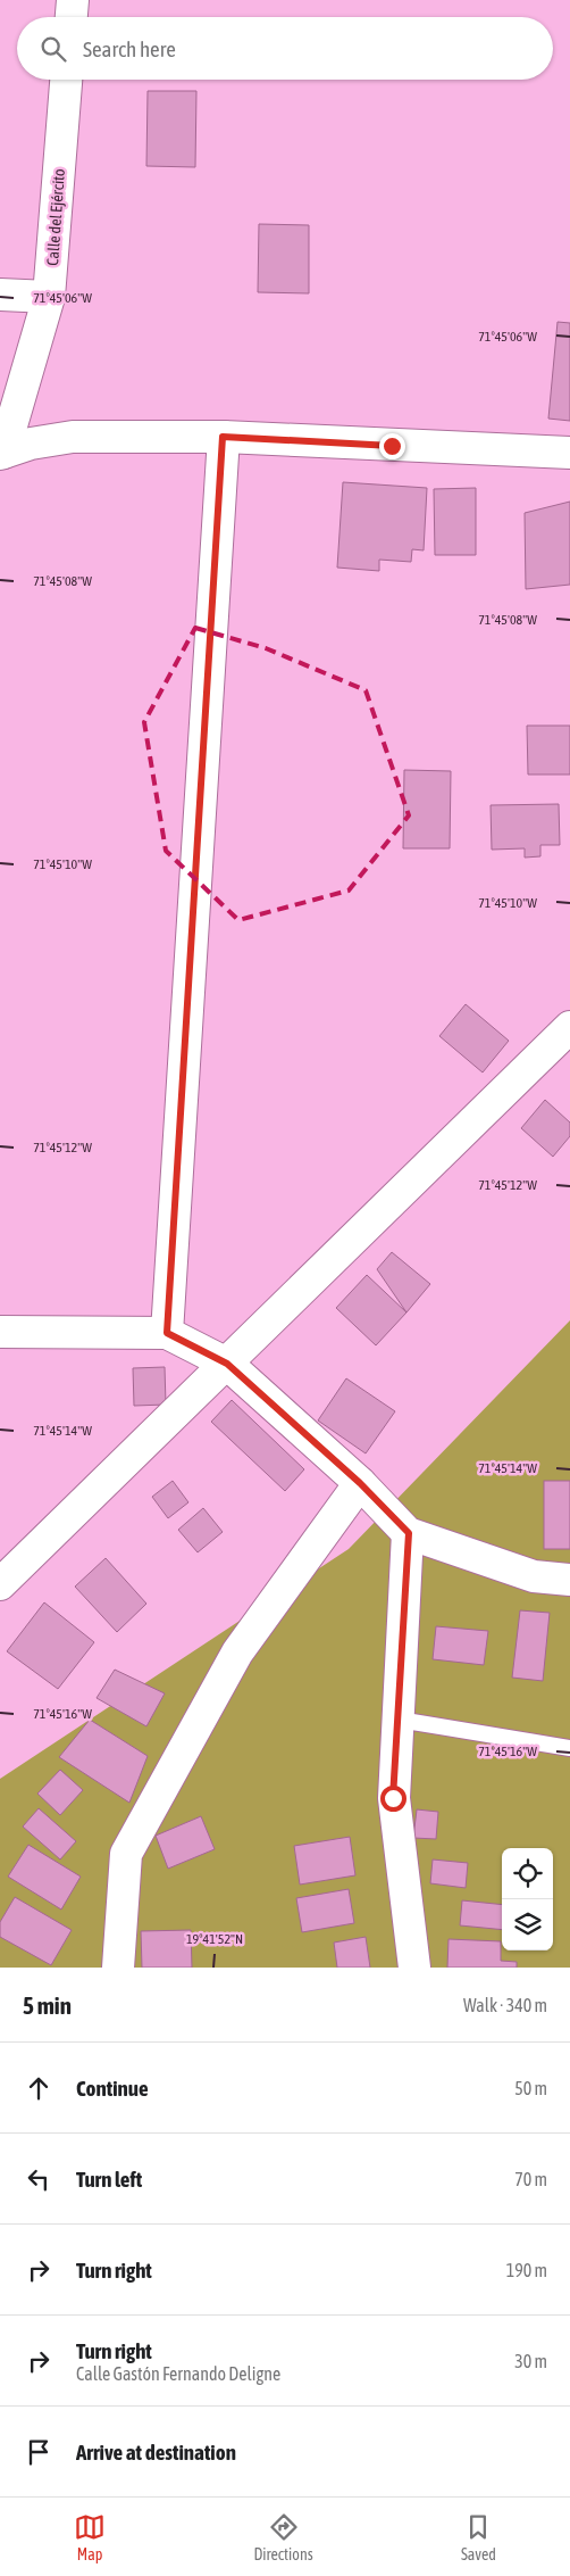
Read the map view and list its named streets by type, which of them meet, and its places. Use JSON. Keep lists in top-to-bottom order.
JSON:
{
  "streets": {
    "street": ["Calle del Ejército"]
  },
  "page": {
    "search": "Search here",
    "heading": ["5 min", "Walk · 340 m"],
    "list": [
      ["Continue", "50 m"],
      ["Turn left", "70 m"],
      ["Turn right", "190 m"],
      ["Turn right", "Calle Gastón Fernando Deligne", "30 m"],
      "Arrive at destination"
    ],
    "nav": ["Map", "Directions", "Saved"]
  },
  "coordinates": [
    "71°45'06\"W",
    "71°45'08\"W",
    "71°45'10\"W",
    "71°45'12\"W",
    "71°45'14\"W",
    "71°45'16\"W",
    "19°41'52\"N"
  ]
}
